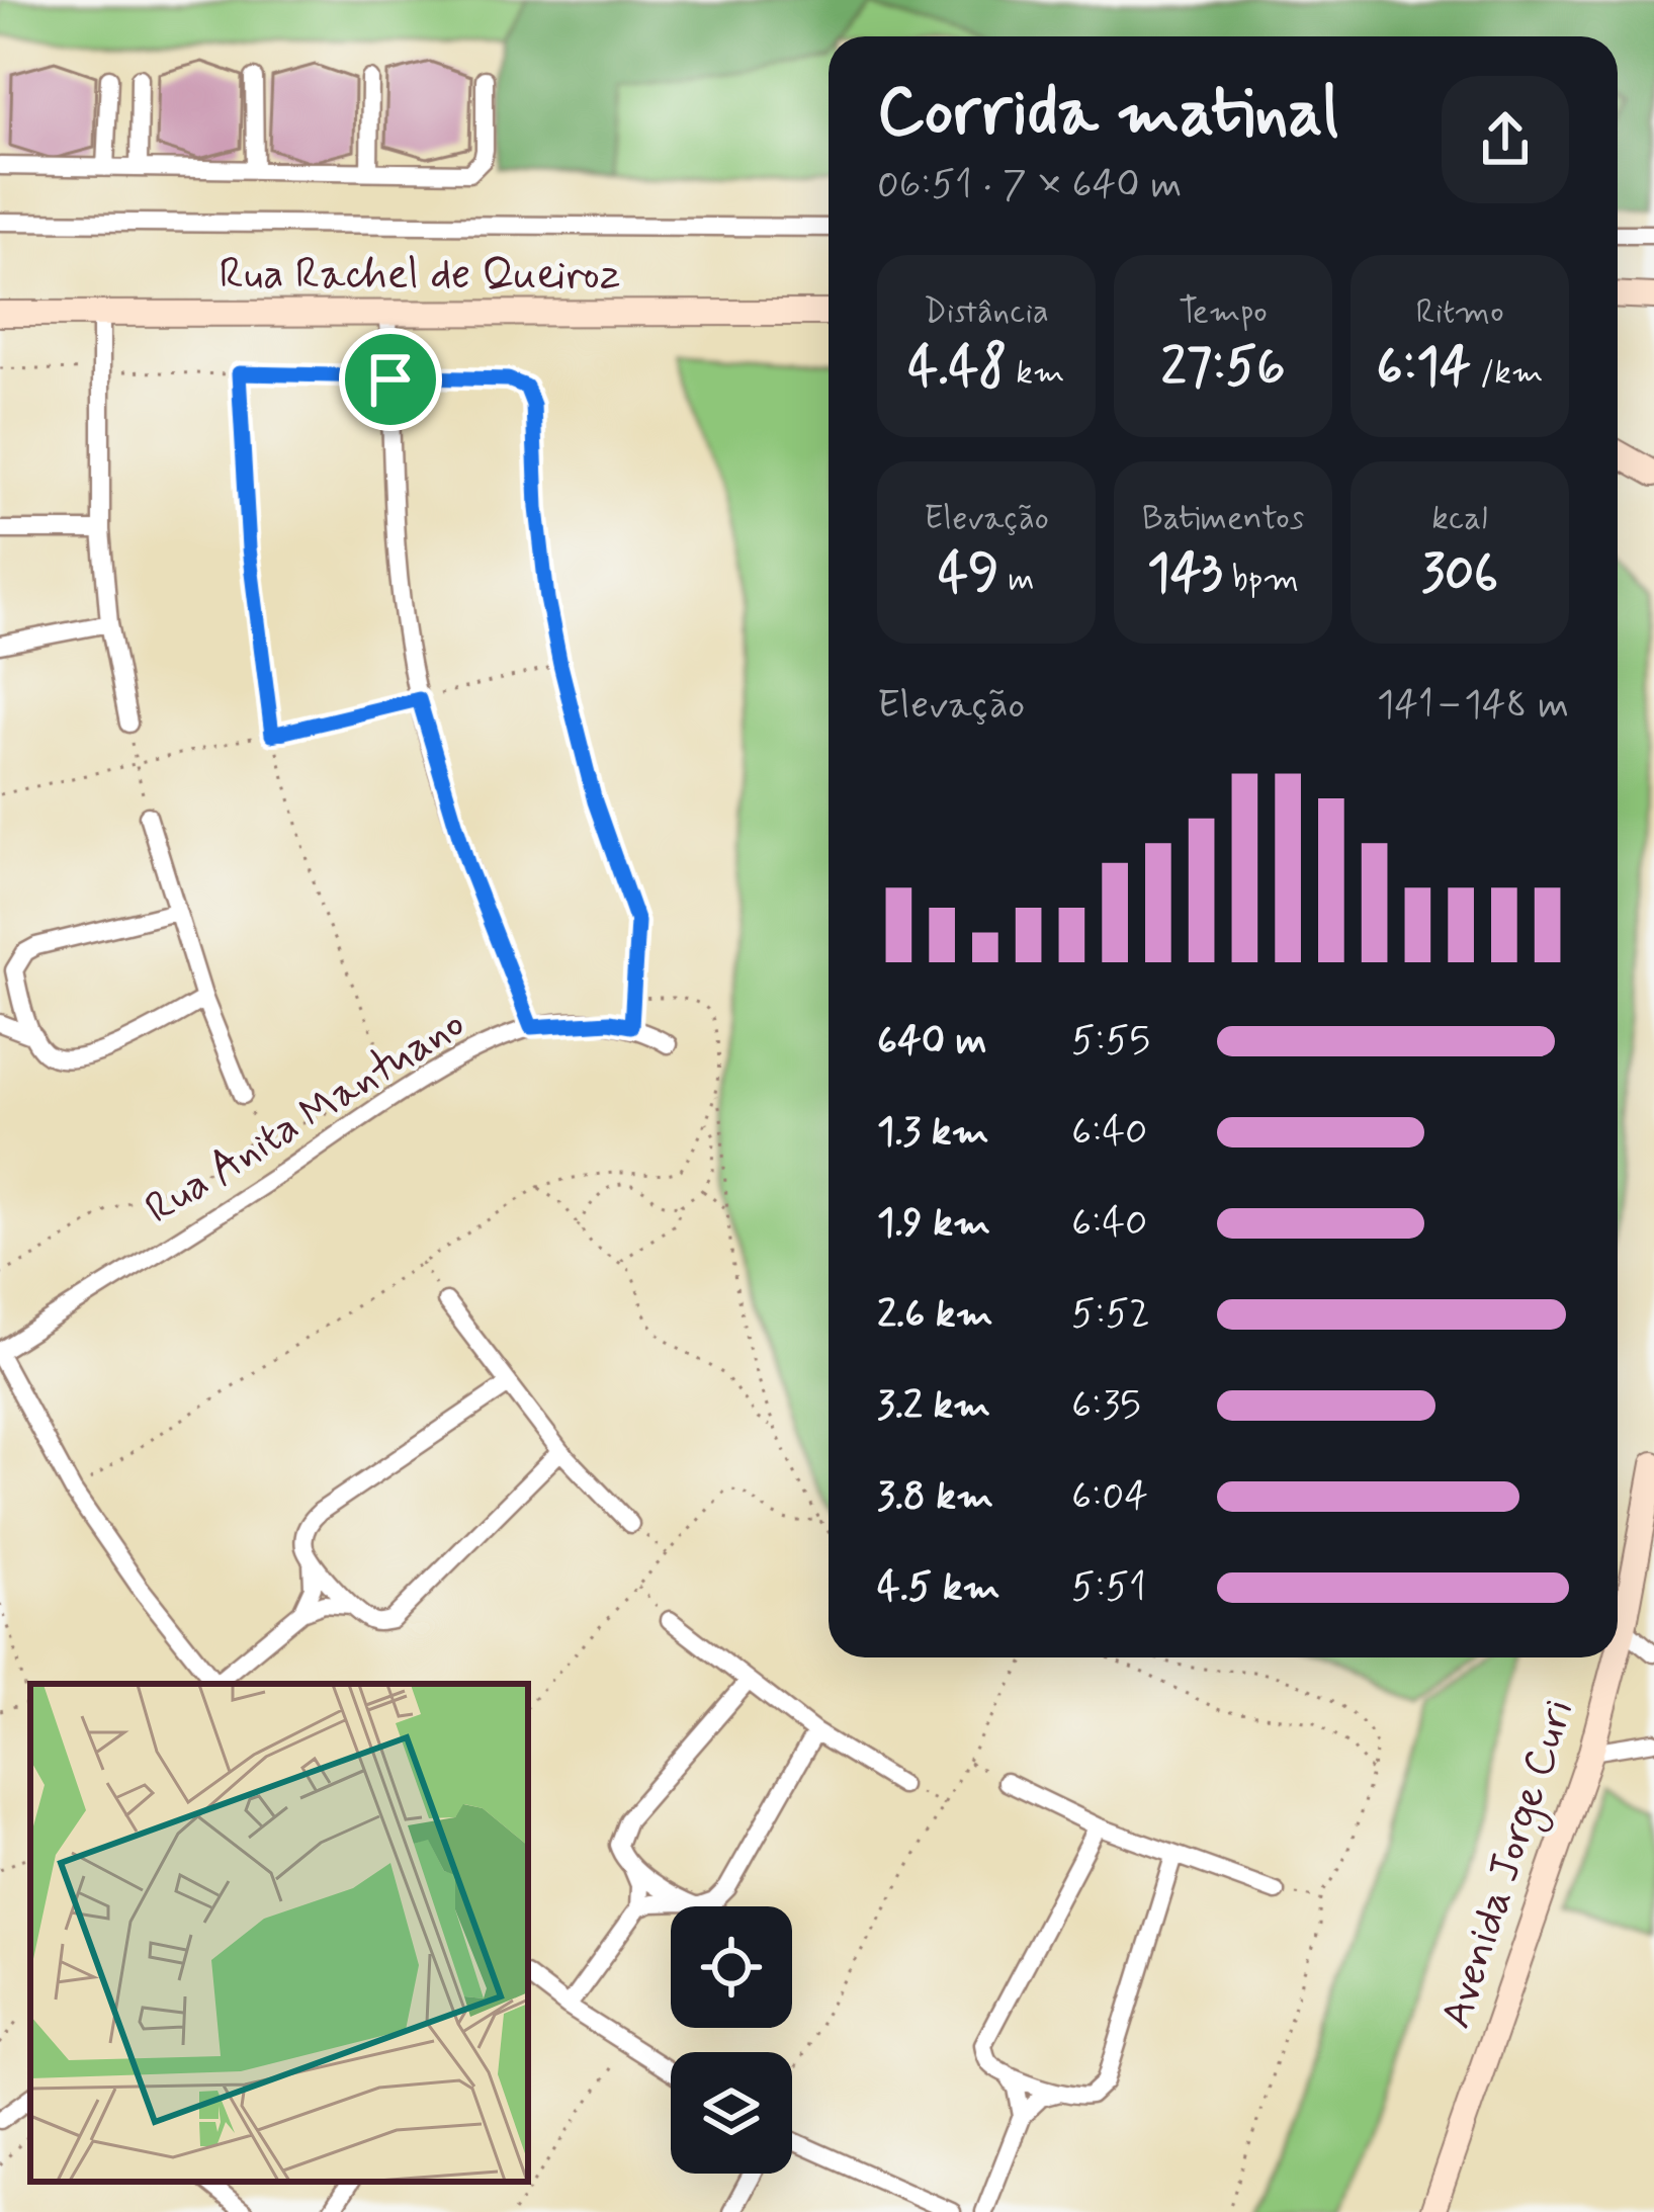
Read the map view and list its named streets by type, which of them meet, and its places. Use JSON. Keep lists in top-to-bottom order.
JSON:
{
  "streets": {
    "street": ["Rua Rachel de Queiroz", "Rua Anita Mantuano", "Avenida Jorge Curi"]
  },
  "page": {
    "heading": ["Corrida matinal", "06:51 · 7 × 640 m"],
    "stats": [
      ["Distância", "4.48 km"],
      ["Tempo", "27:56"],
      ["Ritmo", "6:14 /km"],
      ["Elevação", "49 m"],
      ["Batimentos", "143 bpm"],
      ["kcal", "306"]
    ],
    "chart": ["Elevação", "141–148 m"],
    "list": [
      {
        "name": "640 m",
        "note": "5:55"
      },
      {
        "name": "1.3 km",
        "note": "6:40"
      },
      {
        "name": "1.9 km",
        "note": "6:40"
      },
      {
        "name": "2.6 km",
        "note": "5:52"
      },
      {
        "name": "3.2 km",
        "note": "6:35"
      },
      {
        "name": "3.8 km",
        "note": "6:04"
      },
      {
        "name": "4.5 km",
        "note": "5:51"
      }
    ]
  }
}
